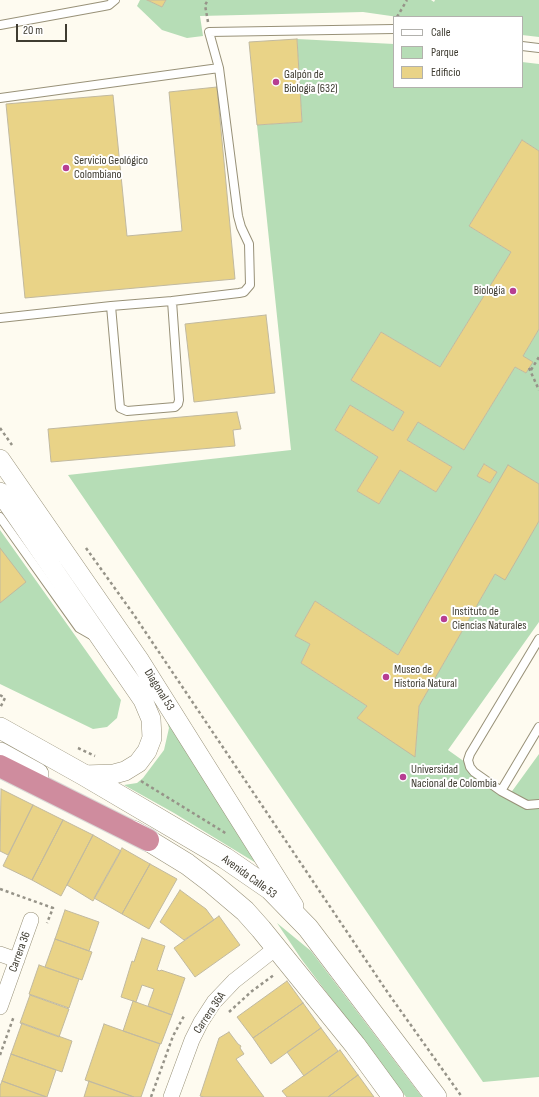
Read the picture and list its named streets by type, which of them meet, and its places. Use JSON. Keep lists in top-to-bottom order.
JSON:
{
  "streets": {
    "main road": ["Avenida Calle 53"],
    "street": ["Diagonal 53", "Carrera 36", "Carrera 36A"]
  },
  "crossings": [
    ["Diagonal 53", "Avenida Calle 53"]
  ],
  "places": [
    "Galpón de Biología (632)",
    "Servicio Geológico Colombiano",
    "Biología",
    "Instituto de Ciencias Naturales",
    "Museo de Historia Natural",
    "Universidad Nacional de Colombia"
  ],
  "legend": ["Calle", "Parque", "Edificio"],
  "scale_bar": "20 m"
}
